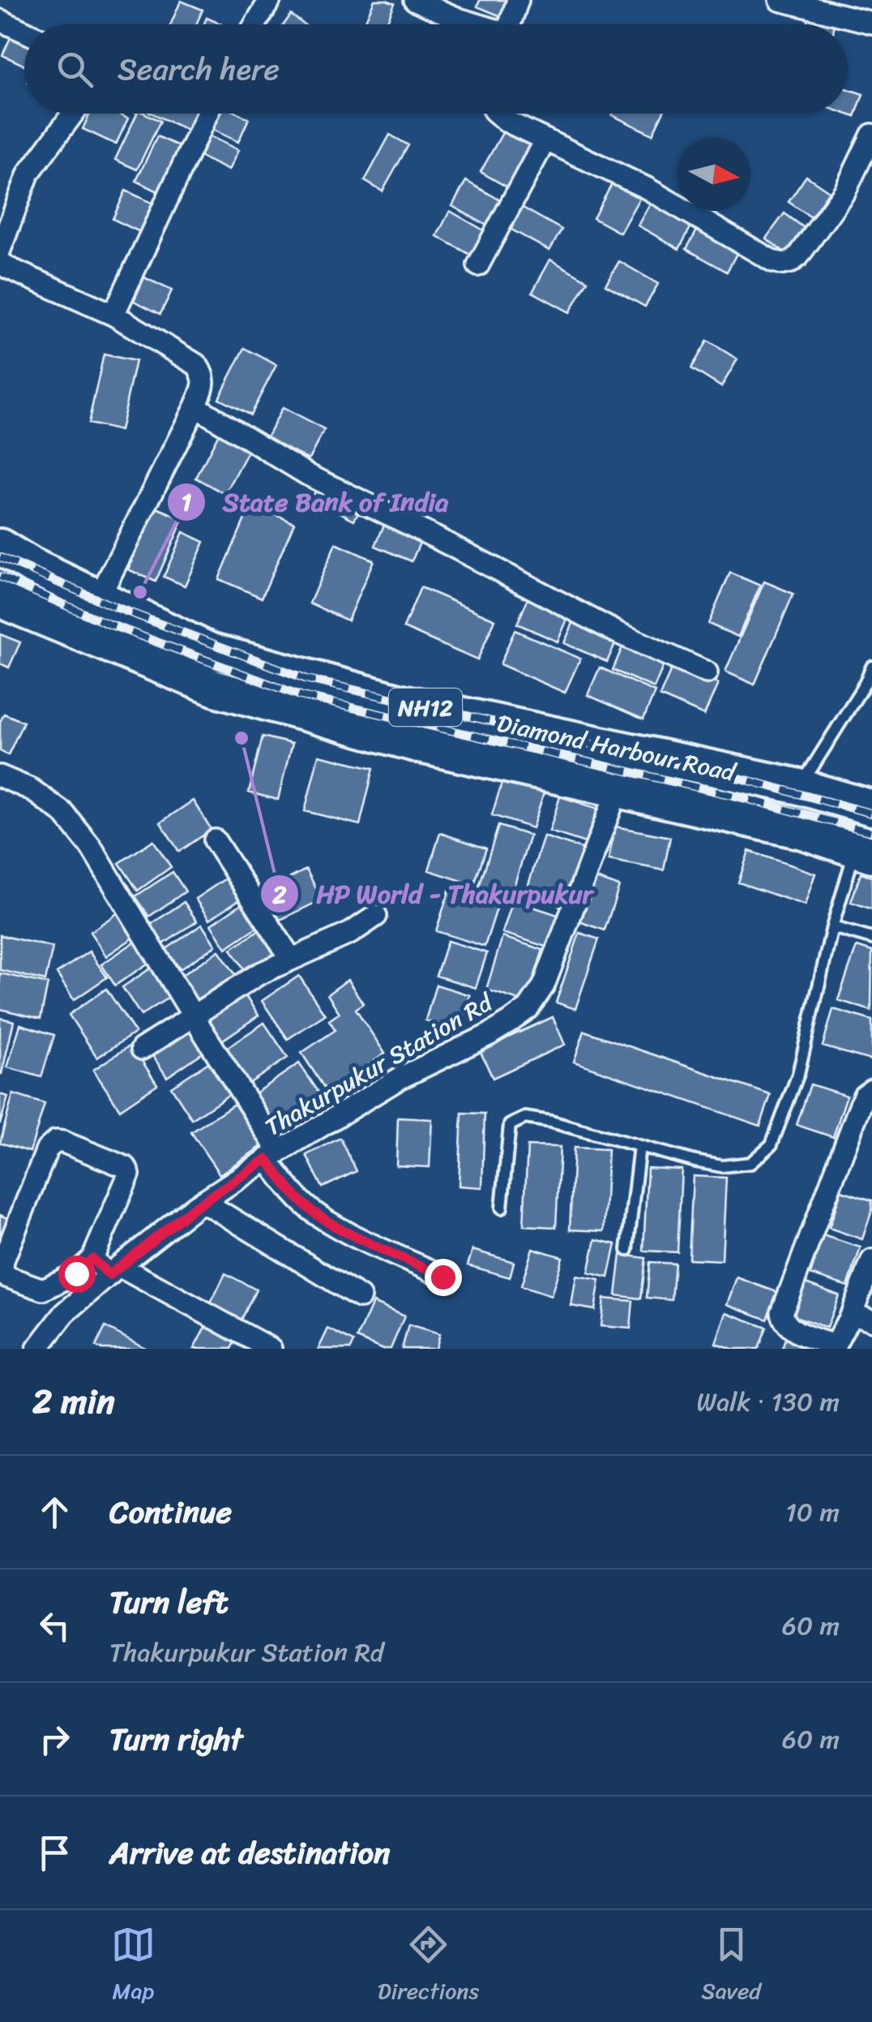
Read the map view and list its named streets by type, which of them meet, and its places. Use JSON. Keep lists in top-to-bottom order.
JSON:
{
  "streets": {
    "highway": ["NH12", "Diamond Harbour Road"],
    "street": ["Thakurpukur Station Rd"]
  },
  "crossings": [
    ["Diamond Harbour Road", "Thakurpukur Station Rd"]
  ],
  "places": ["State Bank of India", "HP World - Thakurpukur"],
  "north": "right",
  "page": {
    "search": "Search here",
    "heading": ["2 min", "Walk · 130 m"],
    "list": [
      ["Continue", "10 m"],
      ["Turn left", "Thakurpukur Station Rd", "60 m"],
      ["Turn right", "60 m"],
      "Arrive at destination"
    ],
    "nav": ["Map", "Directions", "Saved"]
  }
}
